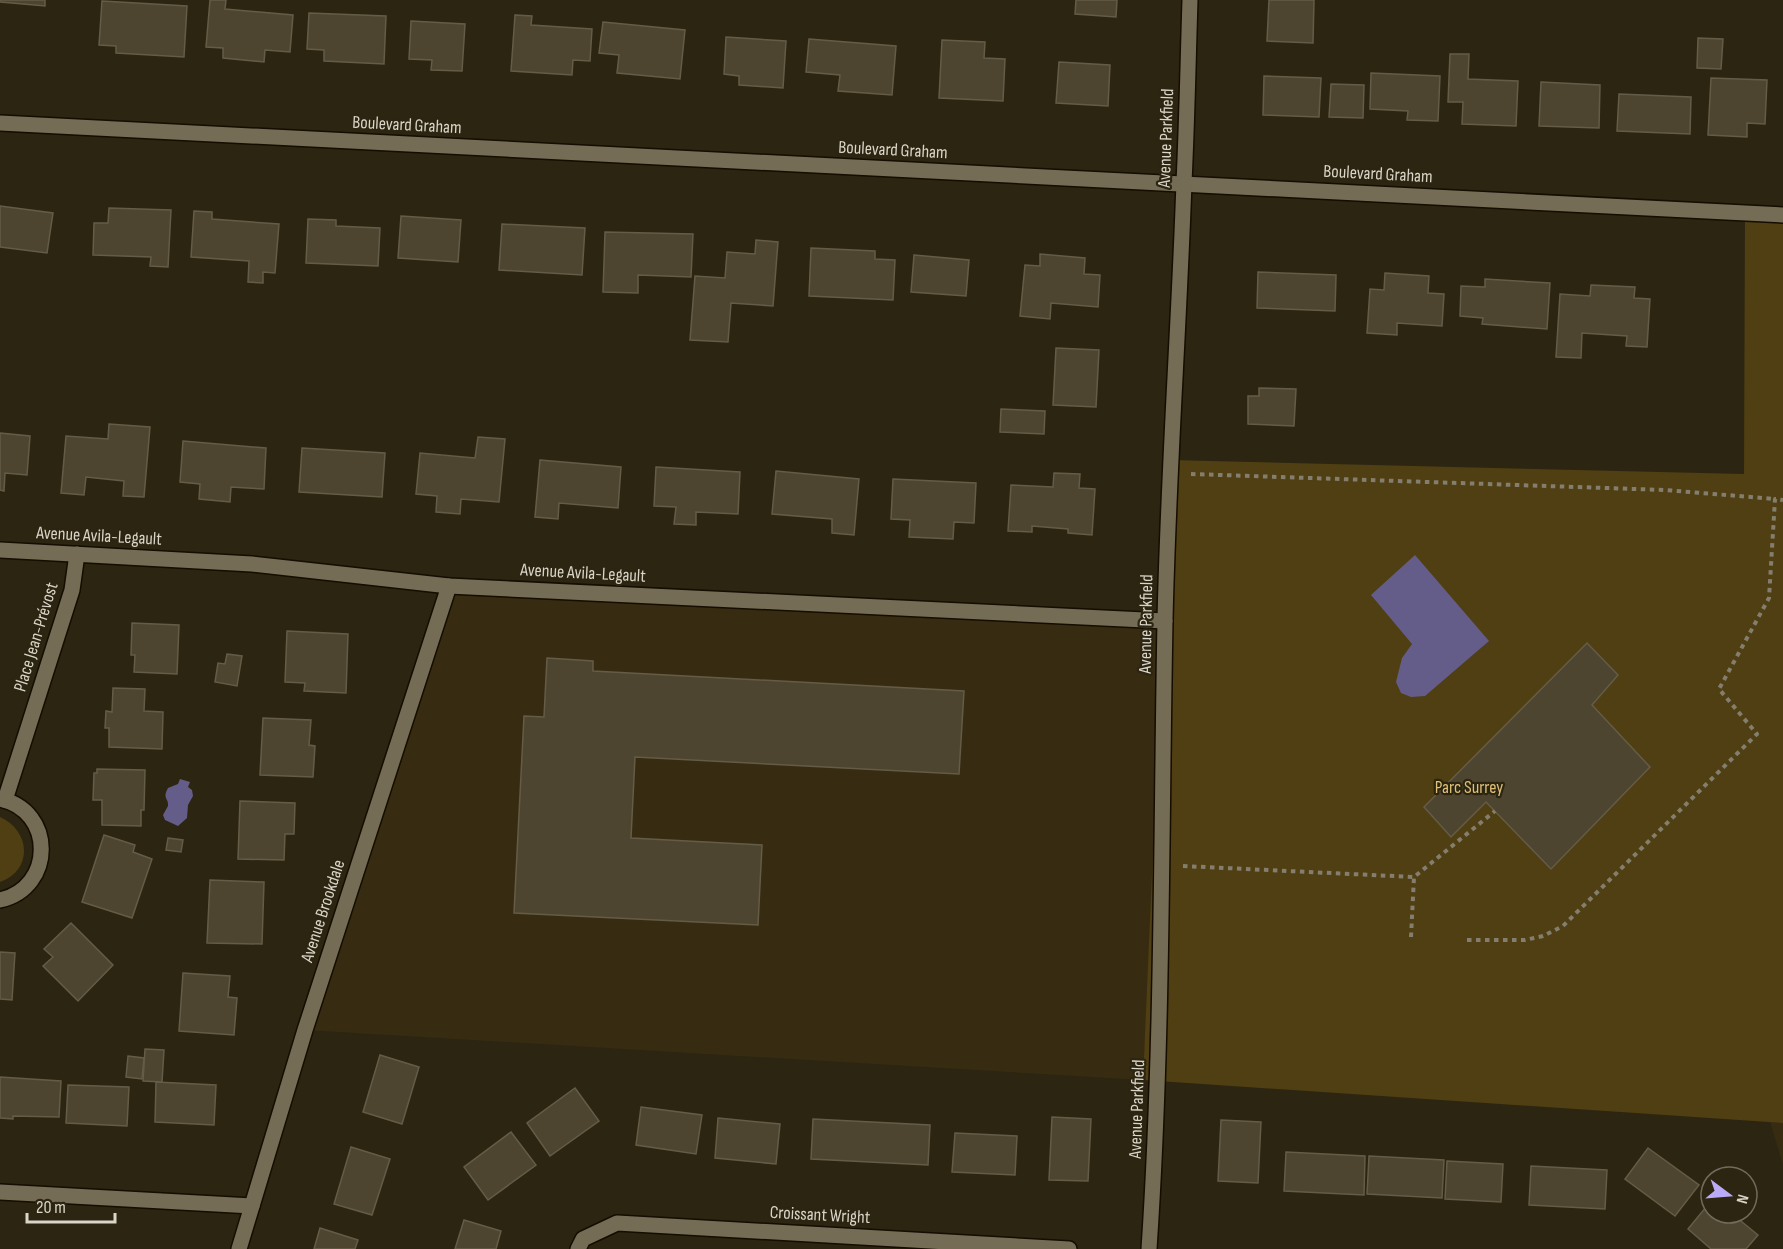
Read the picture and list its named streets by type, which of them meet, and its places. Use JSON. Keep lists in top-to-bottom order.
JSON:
{
  "streets": {
    "street": [
      "Boulevard Graham",
      "Avenue Parkfield",
      "Avenue Avila-Legault",
      "Place Jean-Prévost",
      "Avenue Brookdale",
      "Croissant Wright"
    ]
  },
  "crossings": [
    ["Boulevard Graham", "Avenue Parkfield"],
    ["Avenue Parkfield", "Avenue Avila-Legault"],
    ["Avenue Avila-Legault", "Place Jean-Prévost"],
    ["Avenue Avila-Legault", "Avenue Brookdale"]
  ],
  "parks": ["Parc Surrey"],
  "scale_bar": "20 m",
  "north": "right"
}
